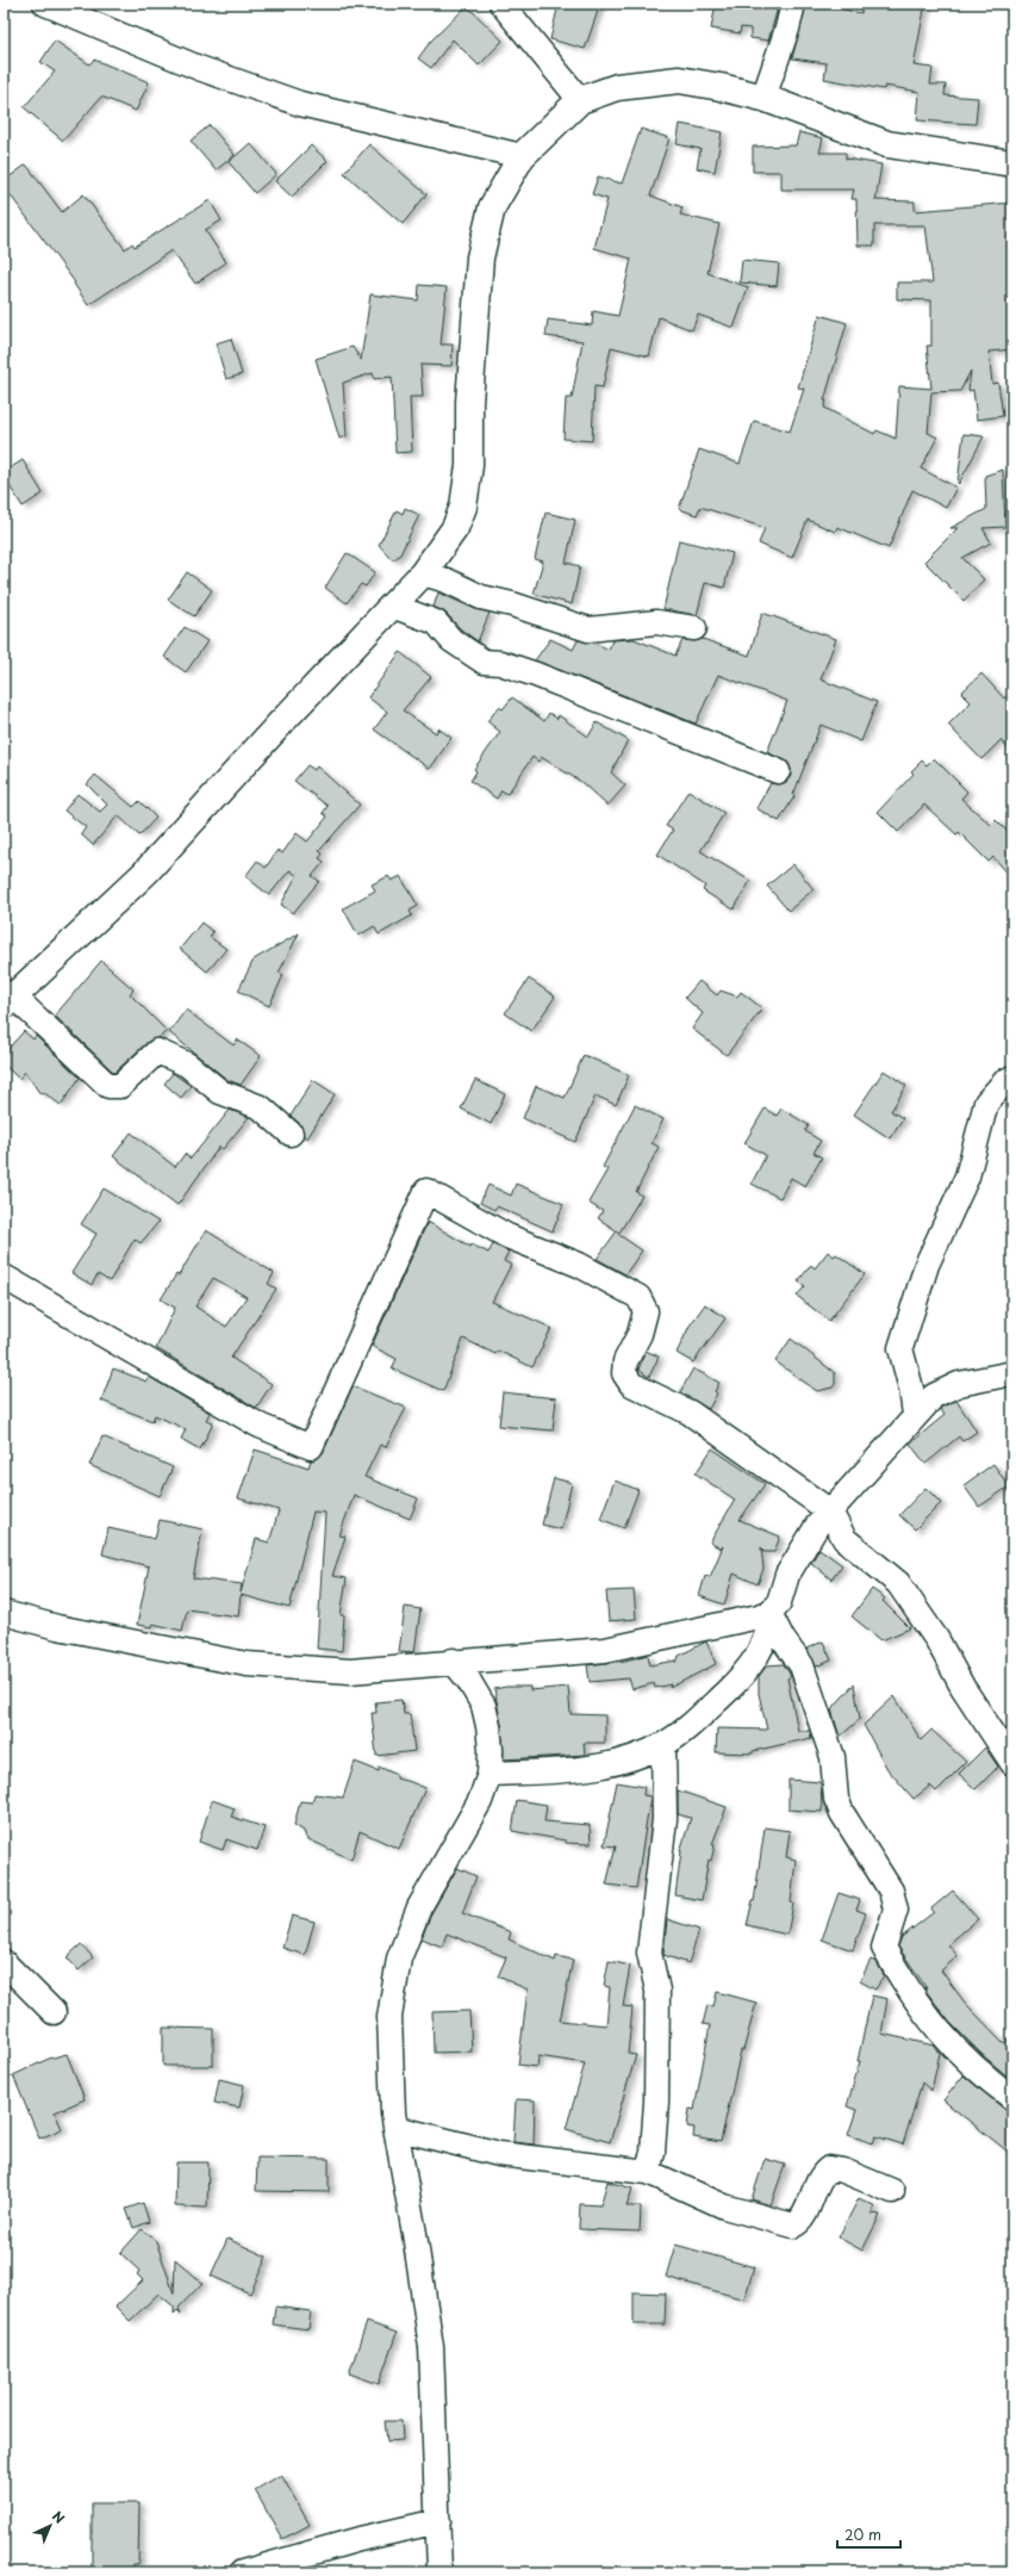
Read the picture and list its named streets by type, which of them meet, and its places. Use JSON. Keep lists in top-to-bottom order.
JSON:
{
  "scale_bar": "20 m",
  "north": "top right"
}
